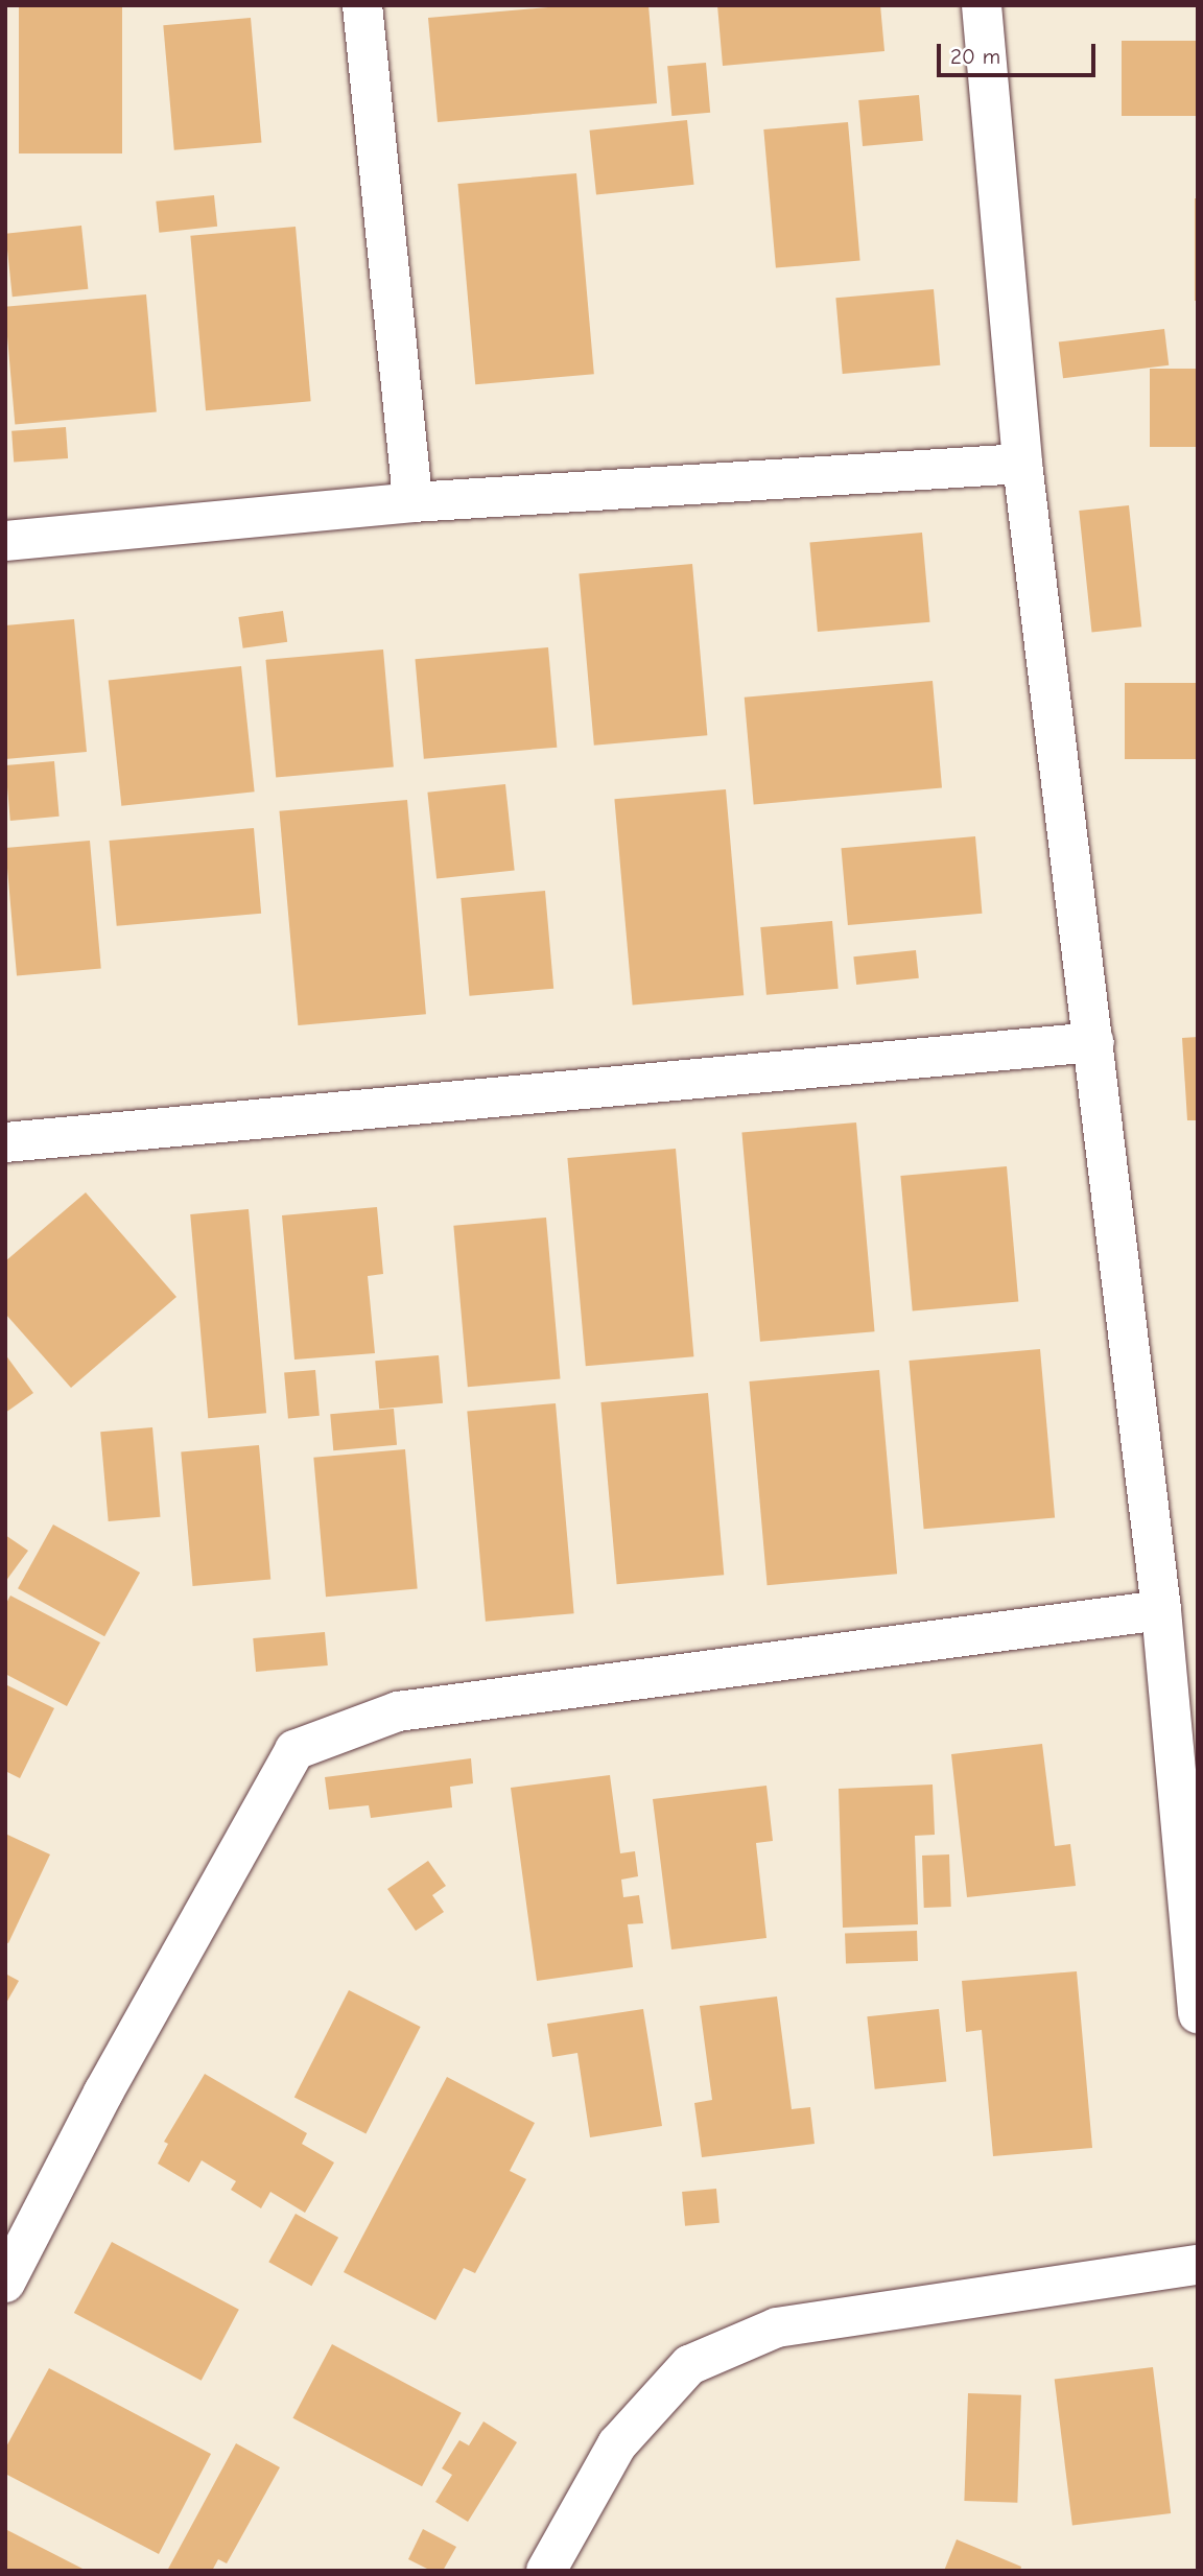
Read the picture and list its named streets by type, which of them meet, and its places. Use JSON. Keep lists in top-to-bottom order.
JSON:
{
  "scale_bar": "20 m"
}
